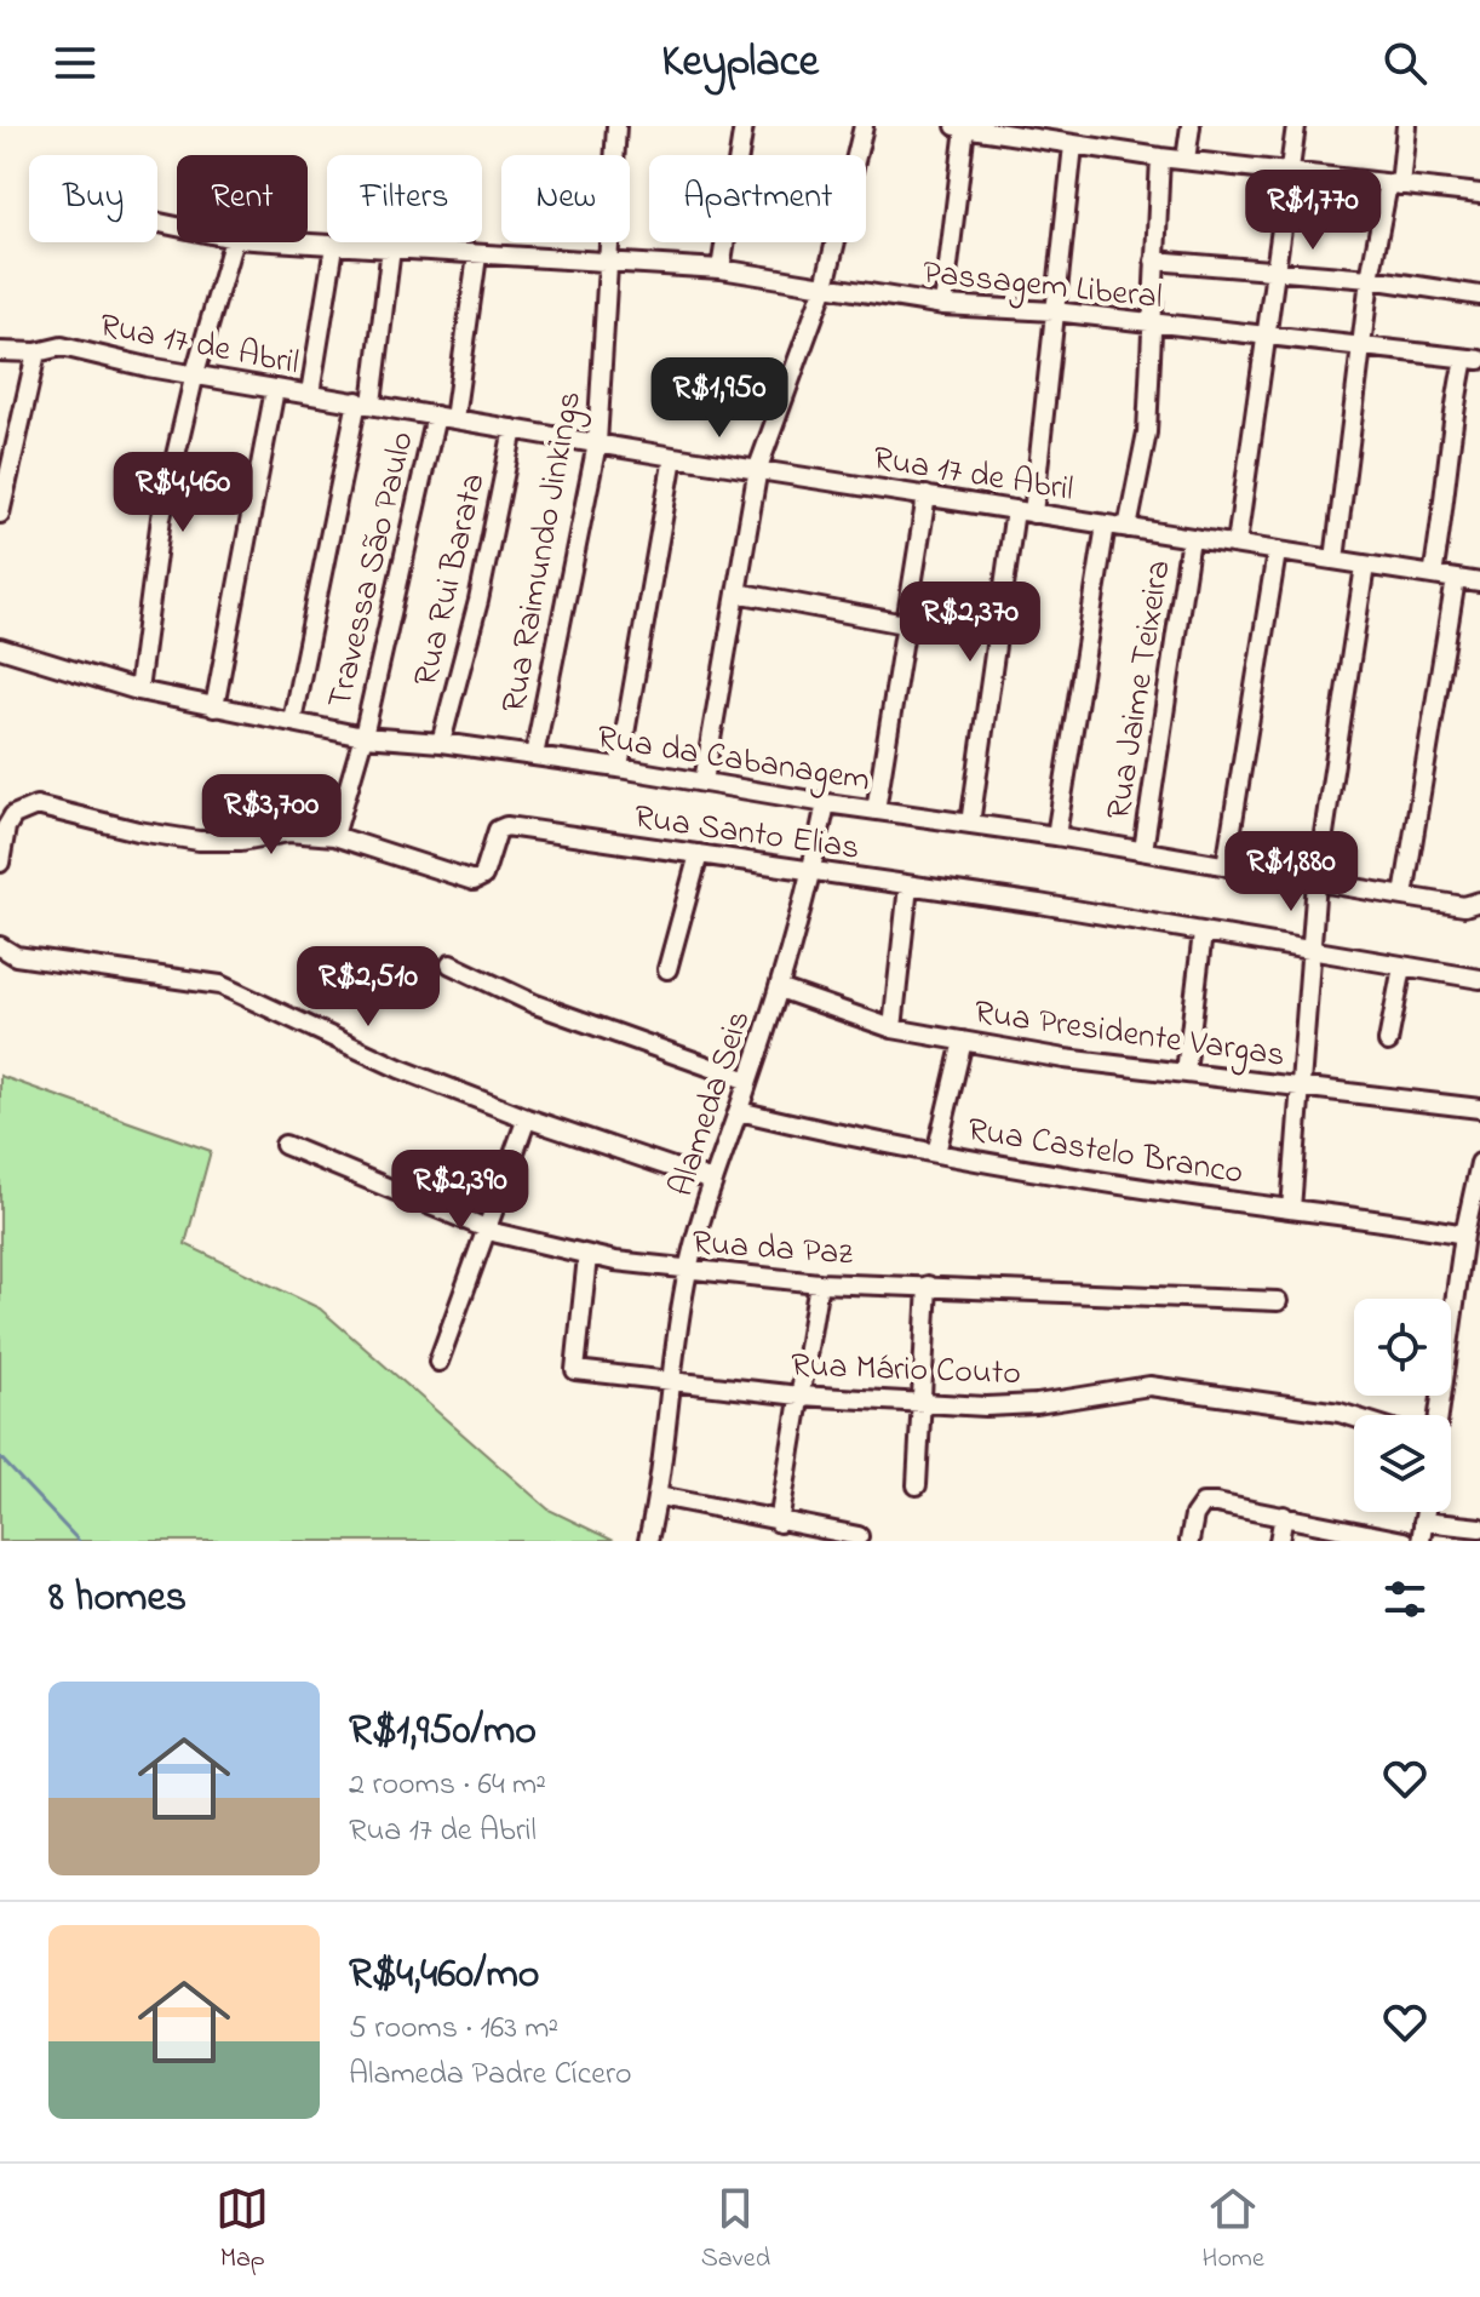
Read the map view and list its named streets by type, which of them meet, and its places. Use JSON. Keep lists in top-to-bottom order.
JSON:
{
  "streets": {
    "street": [
      "Passagem Liberal",
      "Rua 17 de Abril",
      "Rua Raimundo Jinkings",
      "Travessa São Paulo",
      "Rua Rui Barata",
      "Rua Jaime Teixeira",
      "Rua da Cabanagem",
      "Rua Santo Elias",
      "Rua Presidente Vargas",
      "Alameda Seis",
      "Rua Castelo Branco",
      "Rua da Paz",
      "Rua Mário Couto"
    ]
  },
  "crossings": [
    ["Passagem Liberal", "Rua Raimundo Jinkings"],
    ["Passagem Liberal", "Travessa São Paulo"],
    ["Rua 17 de Abril", "Rua Raimundo Jinkings"],
    ["Rua 17 de Abril", "Travessa São Paulo"],
    ["Rua 17 de Abril", "Rua Rui Barata"],
    ["Rua 17 de Abril", "Rua Jaime Teixeira"],
    ["Rua Raimundo Jinkings", "Rua da Cabanagem"],
    ["Travessa São Paulo", "Rua da Cabanagem"],
    ["Travessa São Paulo", "Rua Santo Elias"],
    ["Rua Rui Barata", "Rua da Cabanagem"],
    ["Rua Jaime Teixeira", "Rua da Cabanagem"],
    ["Rua da Cabanagem", "Alameda Seis"],
    ["Rua Santo Elias", "Alameda Seis"],
    ["Rua Presidente Vargas", "Alameda Seis"],
    ["Alameda Seis", "Rua Castelo Branco"],
    ["Alameda Seis", "Rua da Paz"],
    ["Alameda Seis", "Rua Mário Couto"],
    ["Rua da Paz", "Rua Mário Couto"]
  ],
  "page": {
    "header": "Keyplace",
    "chip": [
      "Buy",
      "Rent",
      "Filters",
      "New",
      "Apartment"
    ],
    "price": [
      "R$1,770",
      "R$1,950",
      "R$4,460",
      "R$2,370",
      "R$3,700",
      "R$1,880",
      "R$2,510",
      "R$2,390"
    ],
    "heading": "8 homes",
    "list": [
      {
        "name": "R$1,950/mo",
        "note": "2 rooms · 64 m² · Rua 17 de Abril"
      },
      {
        "name": "R$4,460/mo",
        "note": "5 rooms · 163 m² · Alameda Padre Cícero"
      }
    ],
    "tabs": ["Map", "Saved", "Home"]
  }
}
